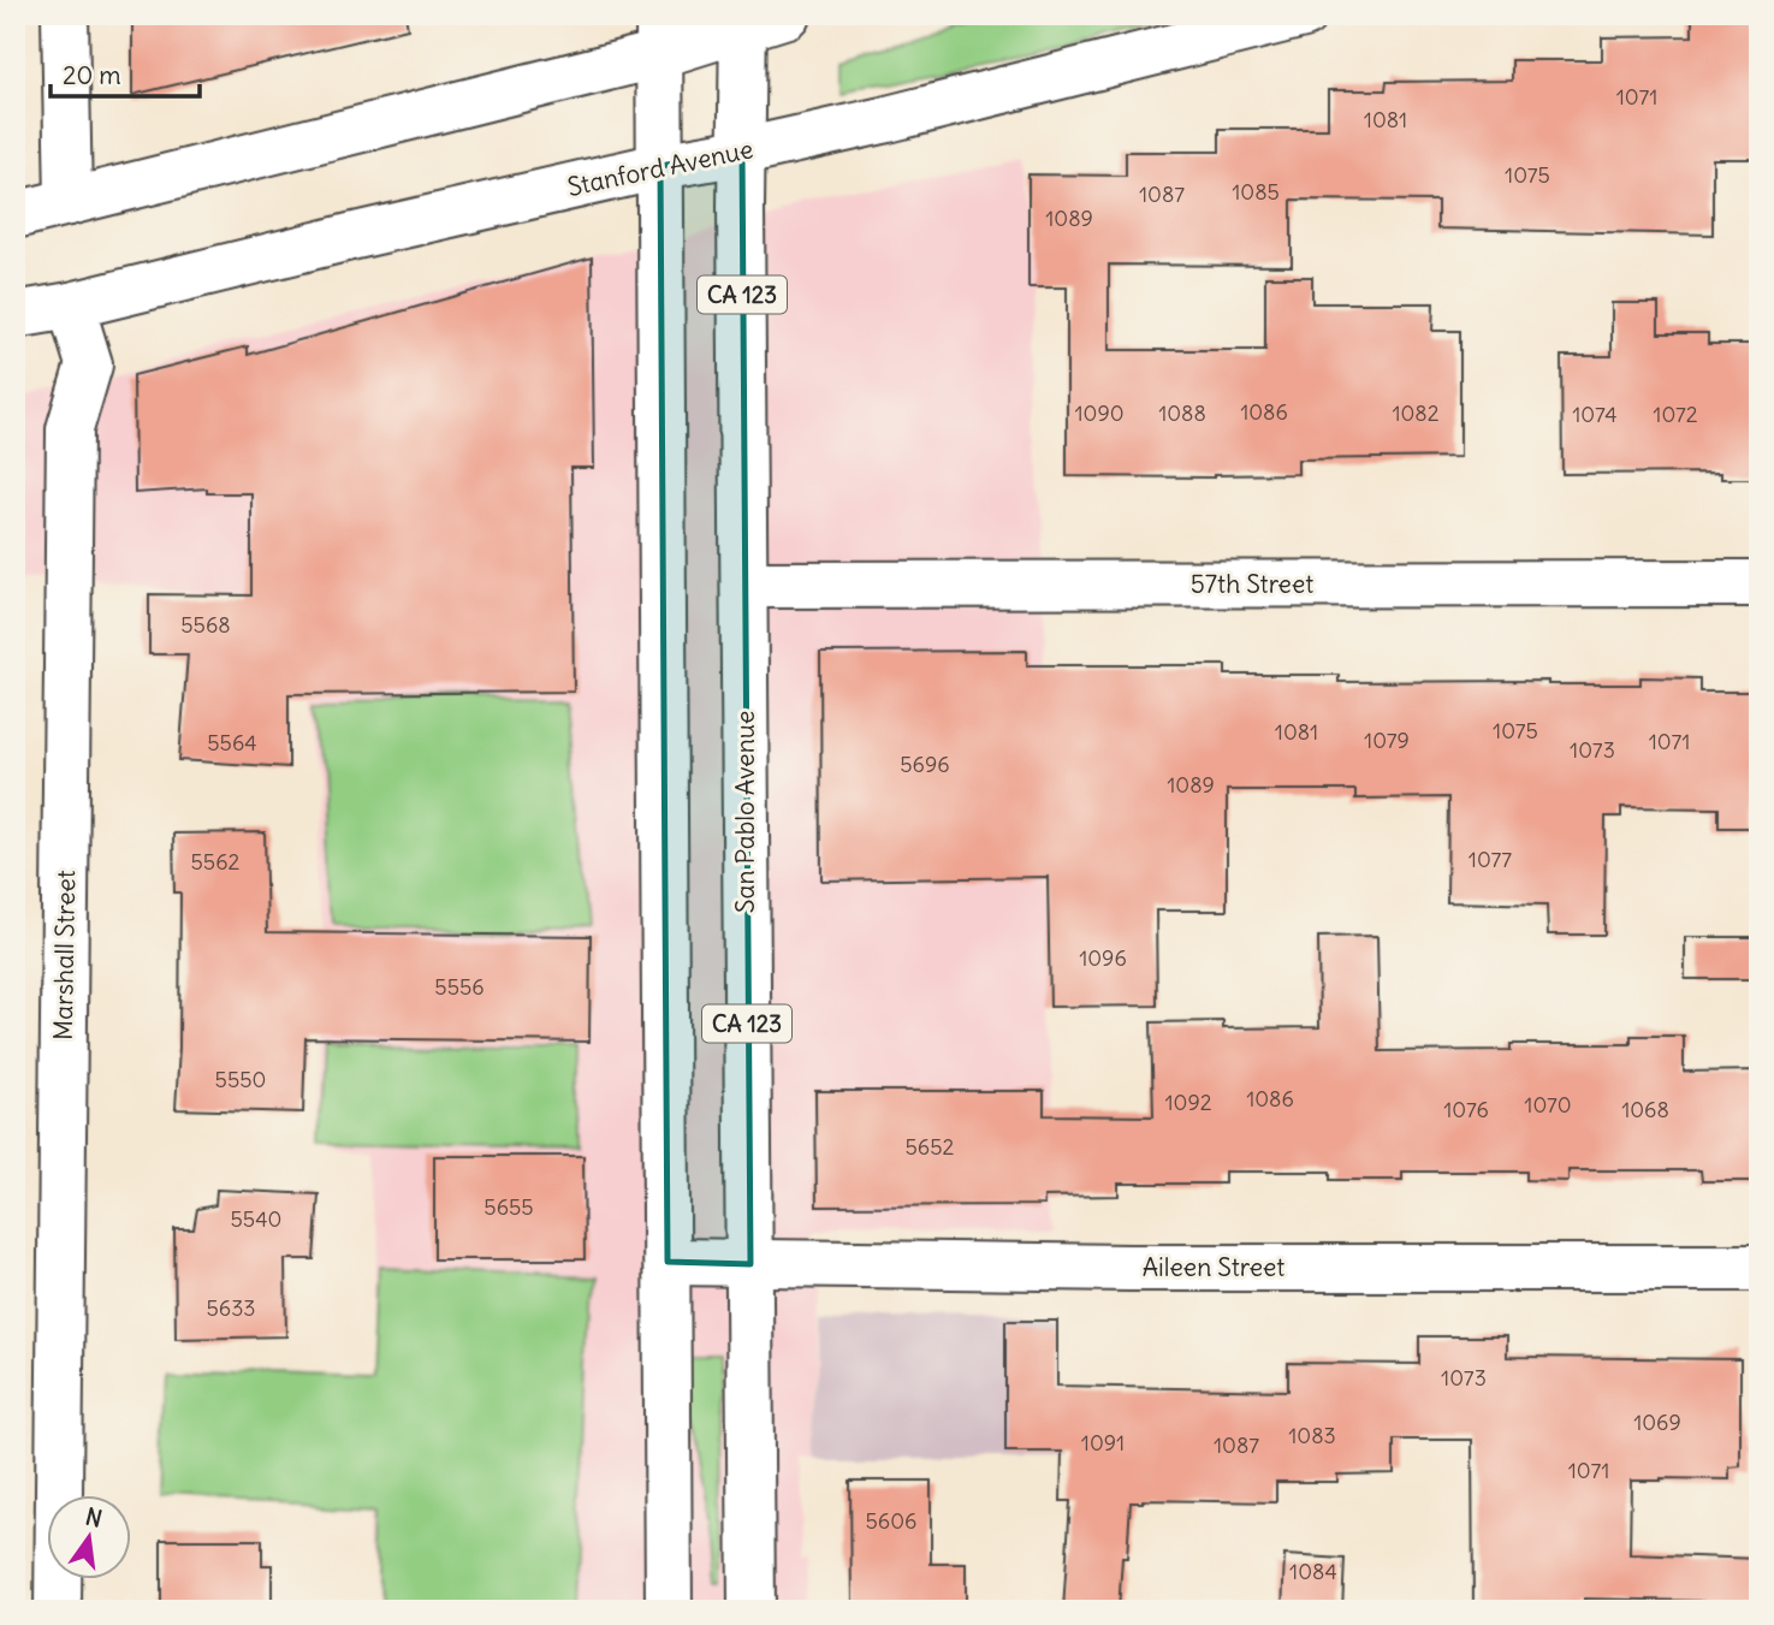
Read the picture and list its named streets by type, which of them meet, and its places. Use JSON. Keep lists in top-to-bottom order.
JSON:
{
  "streets": {
    "main road": [
      "Stanford Avenue",
      "CA 123",
      "57th Street",
      "San Pablo Avenue",
      "Marshall Street",
      "Aileen Street"
    ]
  },
  "crossings": [
    ["Stanford Avenue", "CA 123"],
    ["Stanford Avenue", "San Pablo Avenue"],
    ["Stanford Avenue", "Marshall Street"],
    ["CA 123", "Aileen Street"],
    ["57th Street", "San Pablo Avenue"],
    ["San Pablo Avenue", "Aileen Street"]
  ],
  "house_numbers": [
    "1071",
    "1081",
    "1075",
    "1085",
    "1087",
    "1089",
    "1086",
    "1090",
    "1088",
    "1082",
    "1074",
    "1072",
    "5568",
    "1075",
    "1081",
    "1079",
    "1071",
    "5564",
    "1073",
    "5696",
    "1089",
    "1077",
    "5562",
    "1096",
    "5556",
    "5550",
    "1086",
    "1092",
    "1070",
    "1076",
    "1068",
    "5652",
    "5655",
    "5540",
    "5633",
    "1073",
    "1069",
    "1083",
    "1091",
    "1087",
    "1071",
    "5606",
    "1084"
  ],
  "scale_bar": "20 m",
  "north": "top"
}
